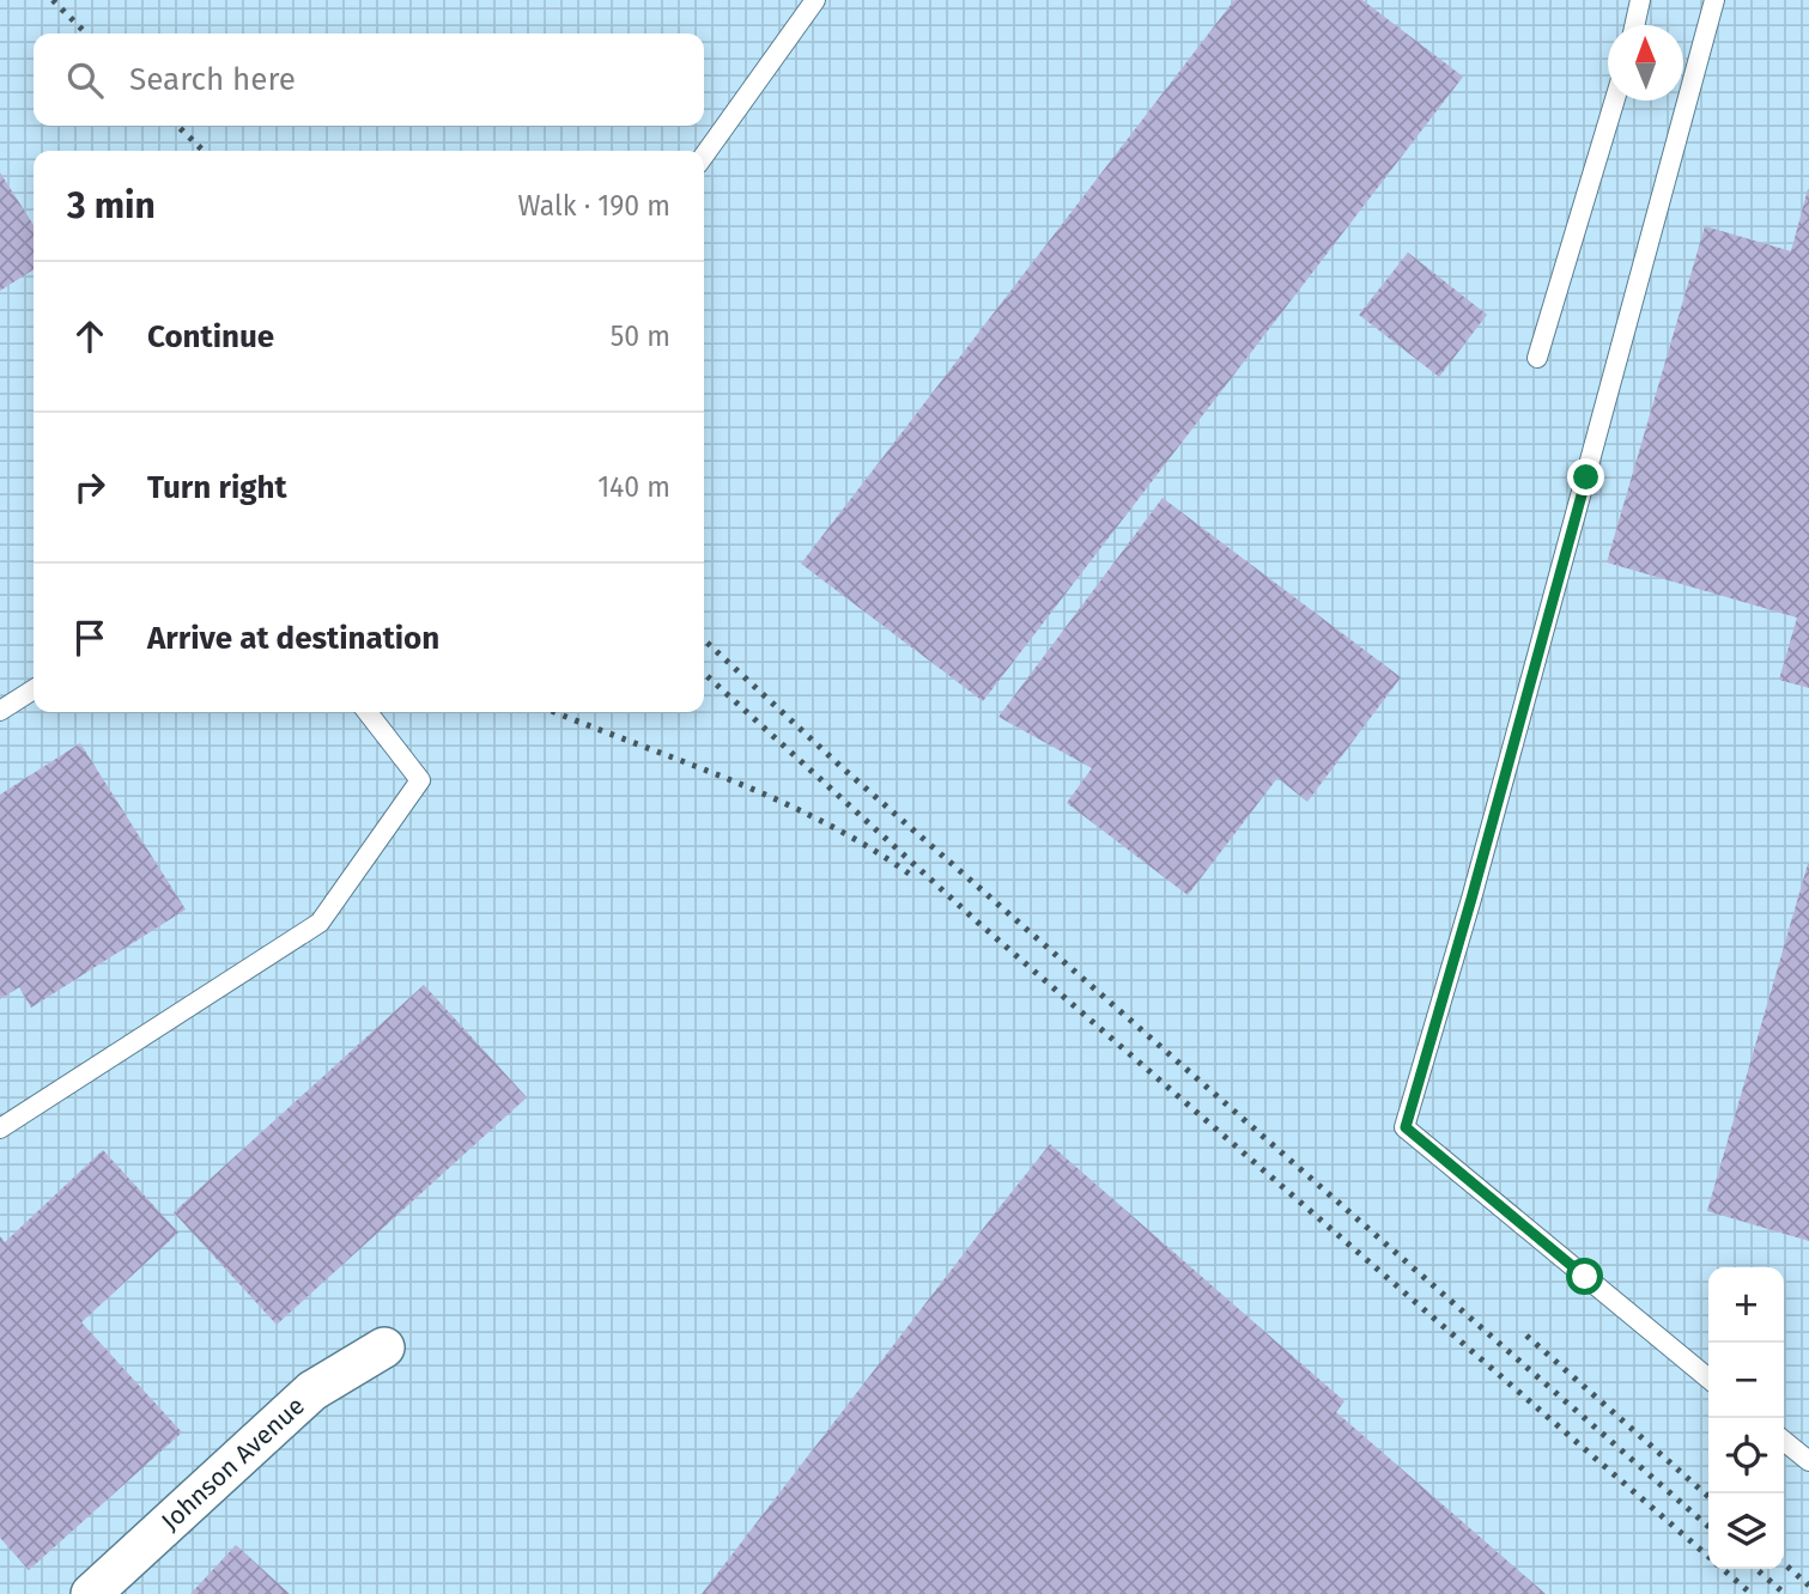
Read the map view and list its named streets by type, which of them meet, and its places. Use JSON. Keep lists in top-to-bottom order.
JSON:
{
  "streets": {
    "street": ["Johnson Avenue"]
  },
  "north": "top",
  "page": {
    "search": "Search here",
    "heading": ["3 min", "Walk · 190 m"],
    "list": [
      ["Continue", "50 m"],
      ["Turn right", "140 m"],
      "Arrive at destination"
    ],
    "map_buttons": ["+", "−"]
  }
}
